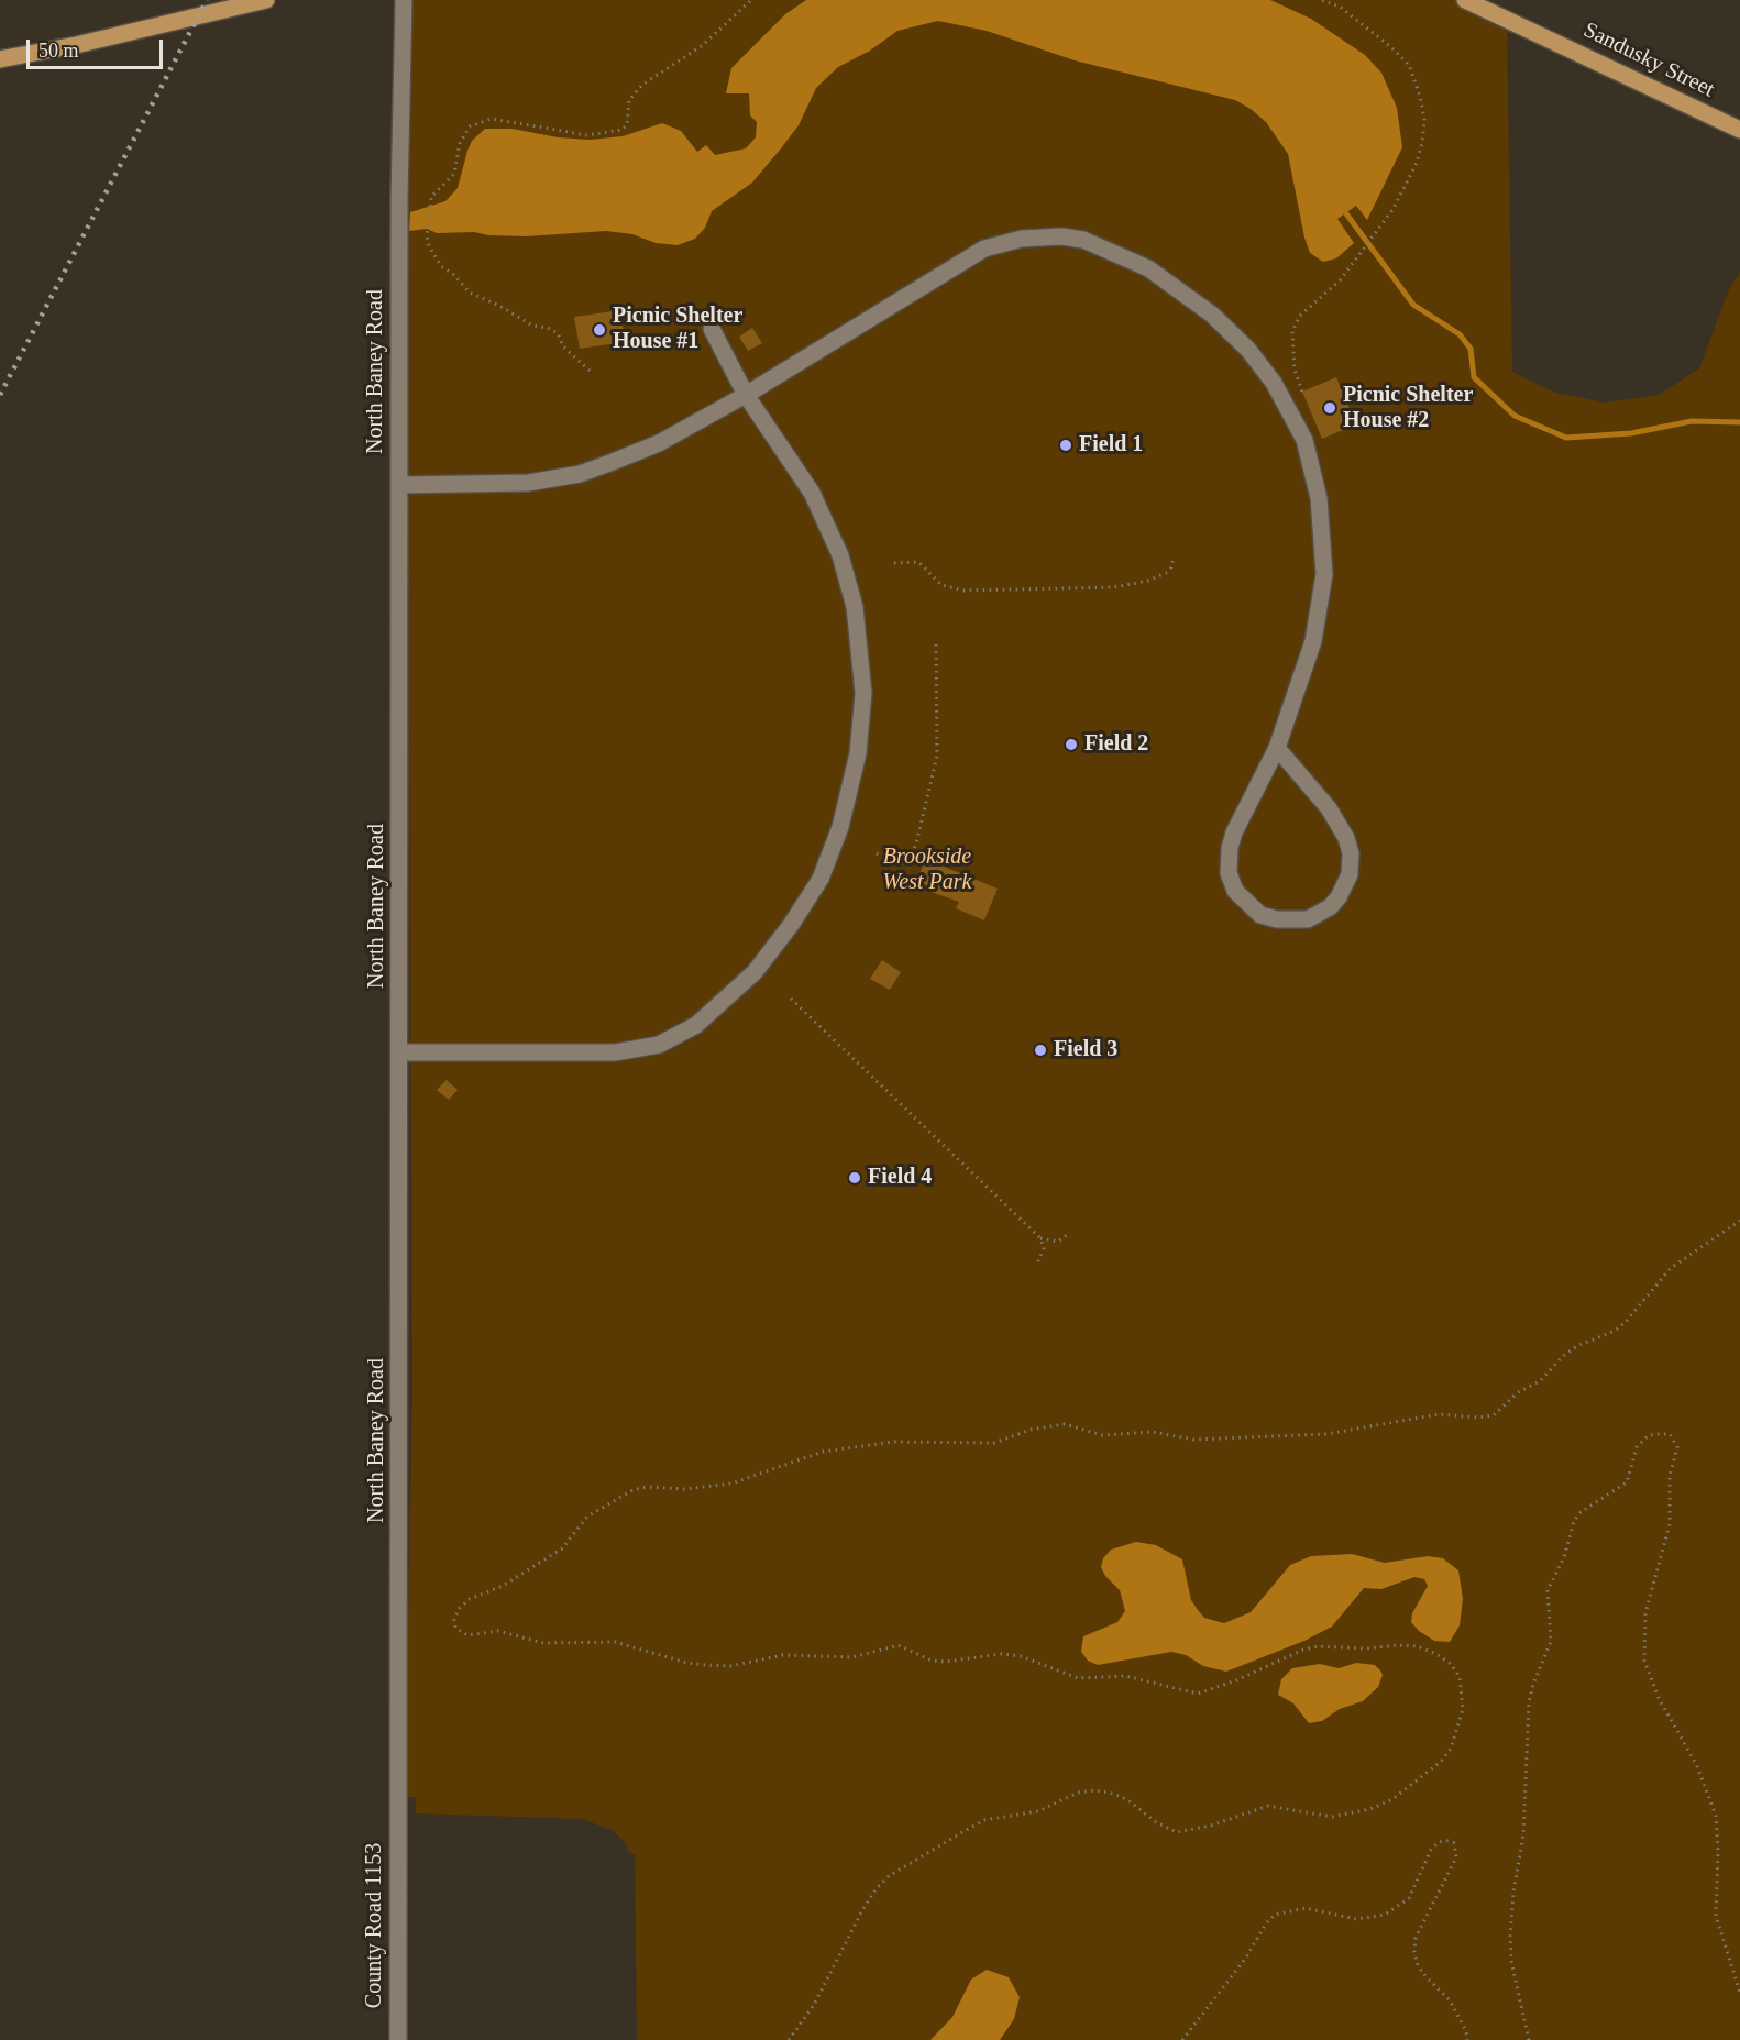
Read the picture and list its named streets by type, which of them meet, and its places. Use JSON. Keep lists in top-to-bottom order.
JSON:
{
  "streets": {
    "main road": ["Sandusky Street"],
    "street": ["North Baney Road", "County Road 1153"]
  },
  "crossings": [
    ["North Baney Road", "County Road 1153"]
  ],
  "parks": ["Brookside West Park"],
  "places": [
    "Picnic Shelter House #1",
    "Picnic Shelter House #2",
    "Field 1",
    "Field 2",
    "Field 3",
    "Field 4"
  ],
  "scale_bar": "50 m"
}
